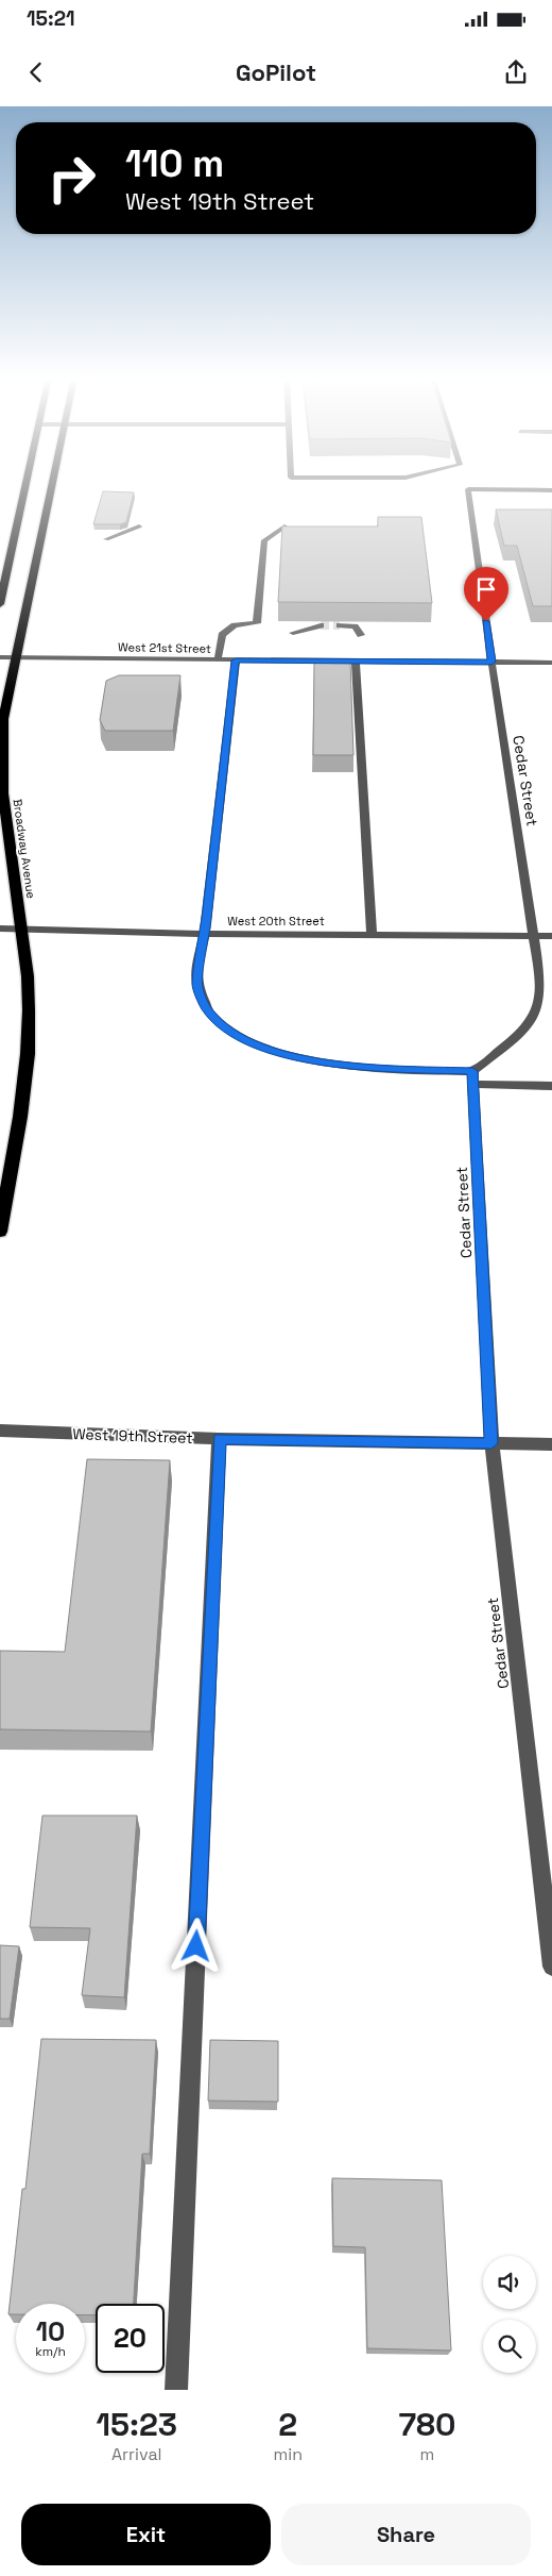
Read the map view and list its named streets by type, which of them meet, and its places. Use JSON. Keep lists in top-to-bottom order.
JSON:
{
  "streets": {
    "highway": ["Broadway Avenue"],
    "street": [
      "West 21st Street",
      "Cedar Street",
      "West 20th Street",
      "West 19th Street"
    ]
  },
  "crossings": [
    ["West 21st Street", "Cedar Street"],
    ["West 21st Street", "Broadway Avenue"],
    ["Cedar Street", "West 20th Street"],
    ["Cedar Street", "West 19th Street"],
    ["Broadway Avenue", "West 20th Street"]
  ],
  "page": {
    "status": "15:21",
    "header": "GoPilot",
    "turn": ["110 m", "West 19th Street"],
    "speed": "10 km/h",
    "limit": "20",
    "eta": [
      "15:23",
      "Arrival",
      "2",
      "min",
      "780",
      "m"
    ],
    "buttons": ["Exit", "Share"]
  }
}
